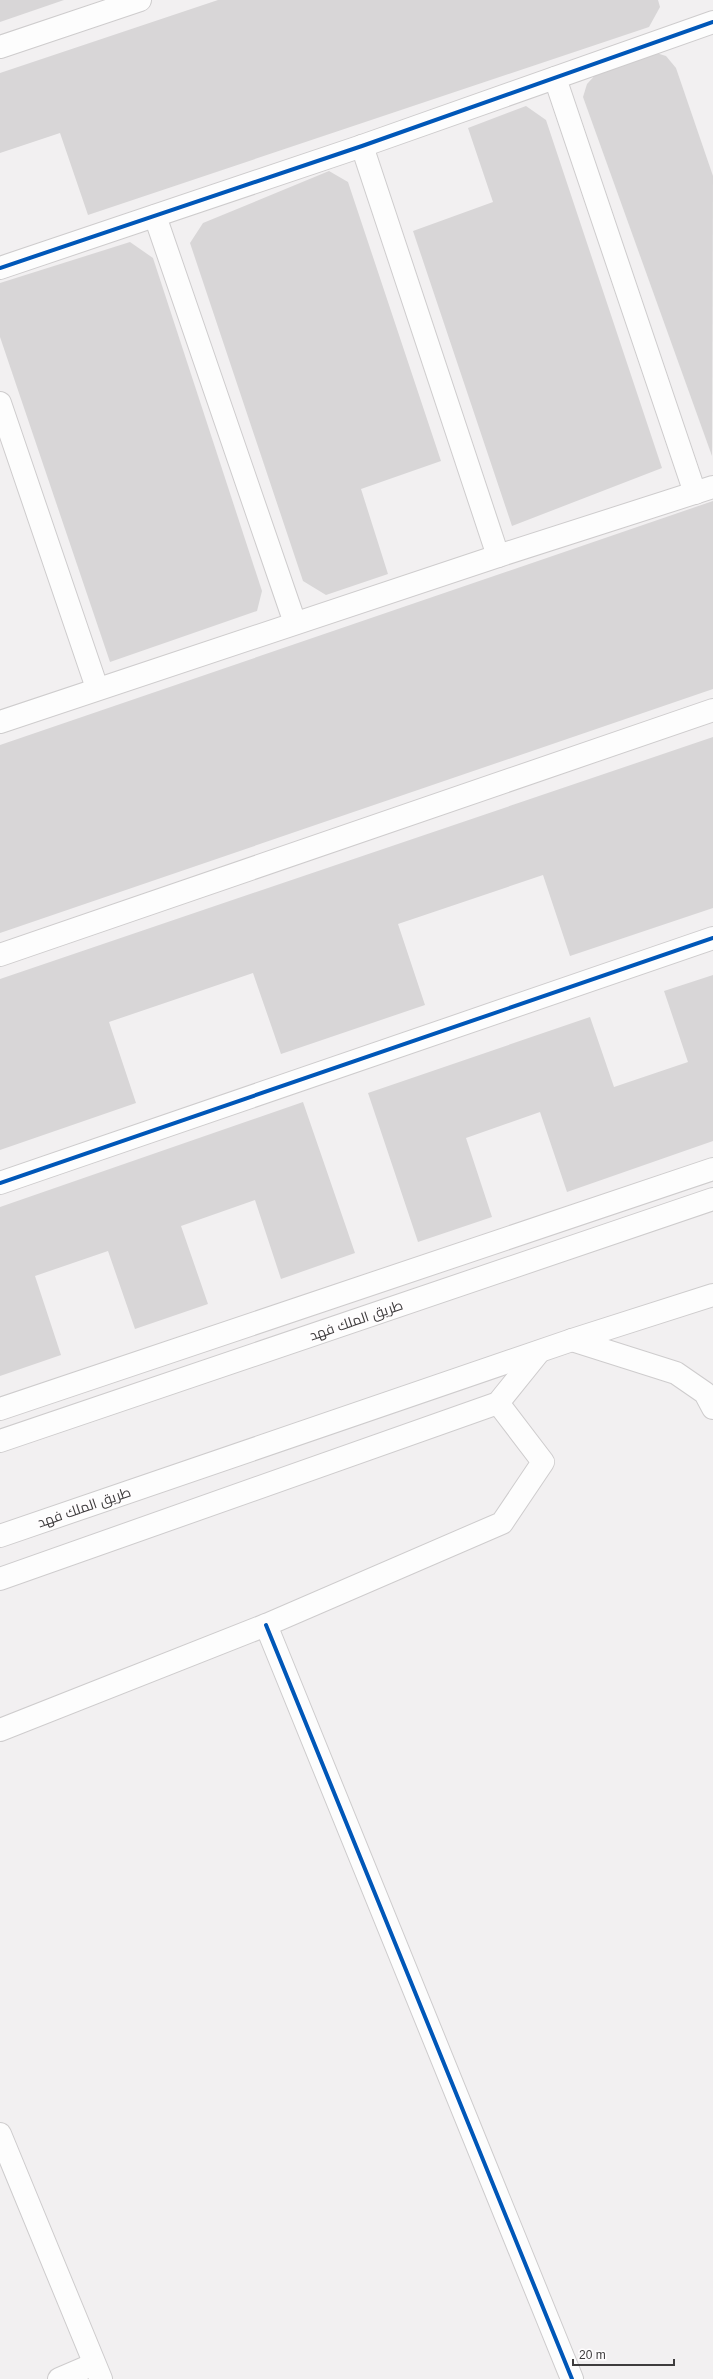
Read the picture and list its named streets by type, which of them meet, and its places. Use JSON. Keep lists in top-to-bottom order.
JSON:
{
  "streets": {
    "main road": ["طريق الملك فهد"]
  },
  "scale_bar": "20 m"
}
